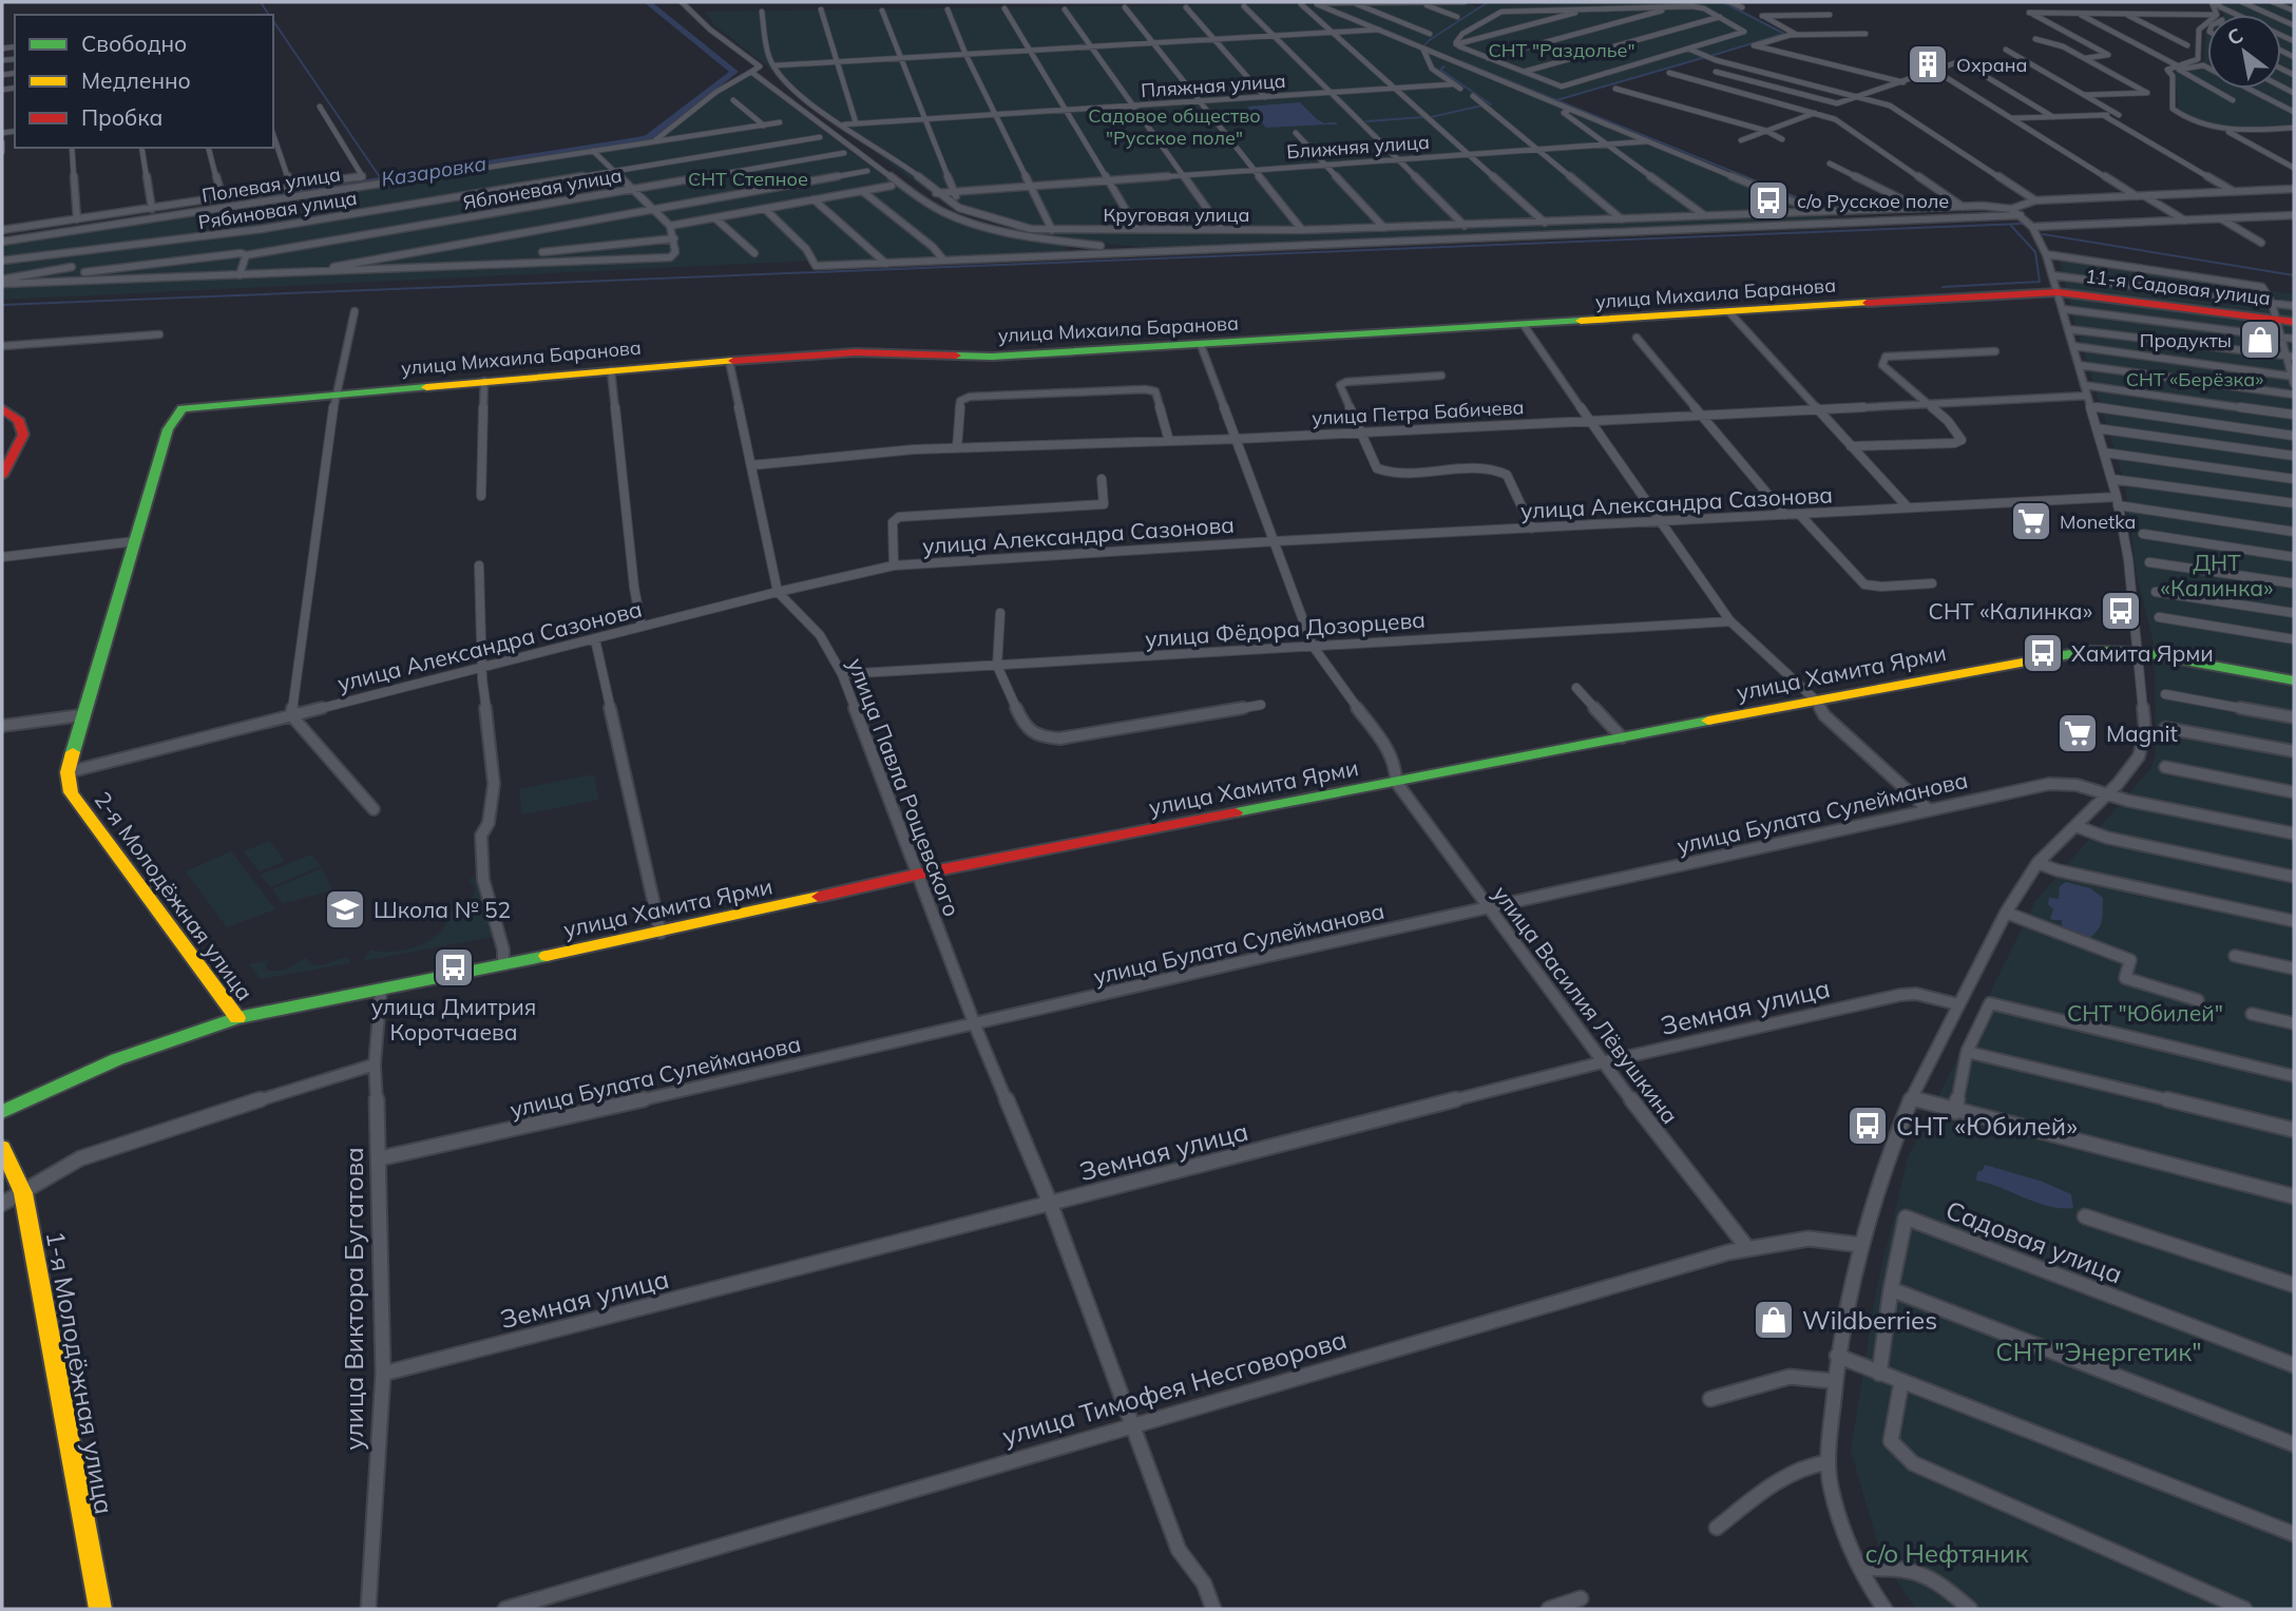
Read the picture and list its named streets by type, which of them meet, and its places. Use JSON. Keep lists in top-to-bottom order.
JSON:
{
  "streets": {
    "street": [
      "Пляжная улица",
      "Ближняя улица",
      "Полевая улица",
      "Яблоневая улица",
      "Рябиновая улица",
      "Круговая улица",
      "11-я Садовая улица",
      "улица Михаила Баранова",
      "улица Петра Бабичева",
      "улица Александра Сазонова",
      "улица Фёдора Дозорцева",
      "улица Хамита Ярми",
      "улица Павла Рощевского",
      "улица Булата Сулейманова",
      "2-я Молодёжная улица",
      "улица Василия Лёвушкина",
      "Земная улица",
      "Садовая улица",
      "улица Виктора Бугатова",
      "1-я Молодёжная улица",
      "улица Тимофея Несговорова"
    ]
  },
  "crossings": [
    ["Пляжная улица", "Круговая улица"],
    ["Ближняя улица", "Круговая улица"],
    ["11-я Садовая улица", "улица Михаила Баранова"],
    ["улица Михаила Баранова", "улица Василия Лёвушкина"],
    ["улица Петра Бабичева", "улица Василия Лёвушкина"],
    ["улица Александра Сазонова", "улица Павла Рощевского"],
    ["улица Александра Сазонова", "2-я Молодёжная улица"],
    ["улица Александра Сазонова", "улица Василия Лёвушкина"],
    ["улица Фёдора Дозорцева", "улица Павла Рощевского"],
    ["улица Фёдора Дозорцева", "улица Василия Лёвушкина"],
    ["улица Хамита Ярми", "улица Павла Рощевского"],
    ["улица Хамита Ярми", "2-я Молодёжная улица"],
    ["улица Хамита Ярми", "улица Василия Лёвушкина"],
    ["улица Хамита Ярми", "улица Виктора Бугатова"],
    ["улица Павла Рощевского", "улица Булата Сулейманова"],
    ["улица Павла Рощевского", "Земная улица"],
    ["улица Павла Рощевского", "улица Тимофея Несговорова"],
    ["улица Булата Сулейманова", "улица Василия Лёвушкина"],
    ["улица Булата Сулейманова", "улица Виктора Бугатова"],
    ["2-я Молодёжная улица", "улица Виктора Бугатова"],
    ["улица Василия Лёвушкина", "Земная улица"],
    ["улица Василия Лёвушкина", "улица Тимофея Несговорова"],
    ["Земная улица", "улица Виктора Бугатова"]
  ],
  "water": ["Казаровка"],
  "parks": [
    "СНТ \"Раздолье\"",
    "Садовое общество \"Русское поле\"",
    "СНТ Степное",
    "СНТ «Берёзка»",
    "ДНТ «Калинка»",
    "СНТ \"Юбилей\"",
    "СНТ \"Энергетик\"",
    "с/о Нефтяник"
  ],
  "places": {
    "building": ["Охрана"],
    "bus stop": [
      "с/о Русское поле",
      "СНТ «Калинка»",
      "Хамита Ярми",
      "улица Дмитрия Коротчаева",
      "СНТ «Юбилей»"
    ],
    "shop": ["Продукты", "Wildberries"],
    "supermarket": ["Monetka", "Magnit"],
    "school or university": ["Школа № 52"]
  },
  "legend": ["Свободно", "Медленно", "Пробка"],
  "north": "top left"
}
